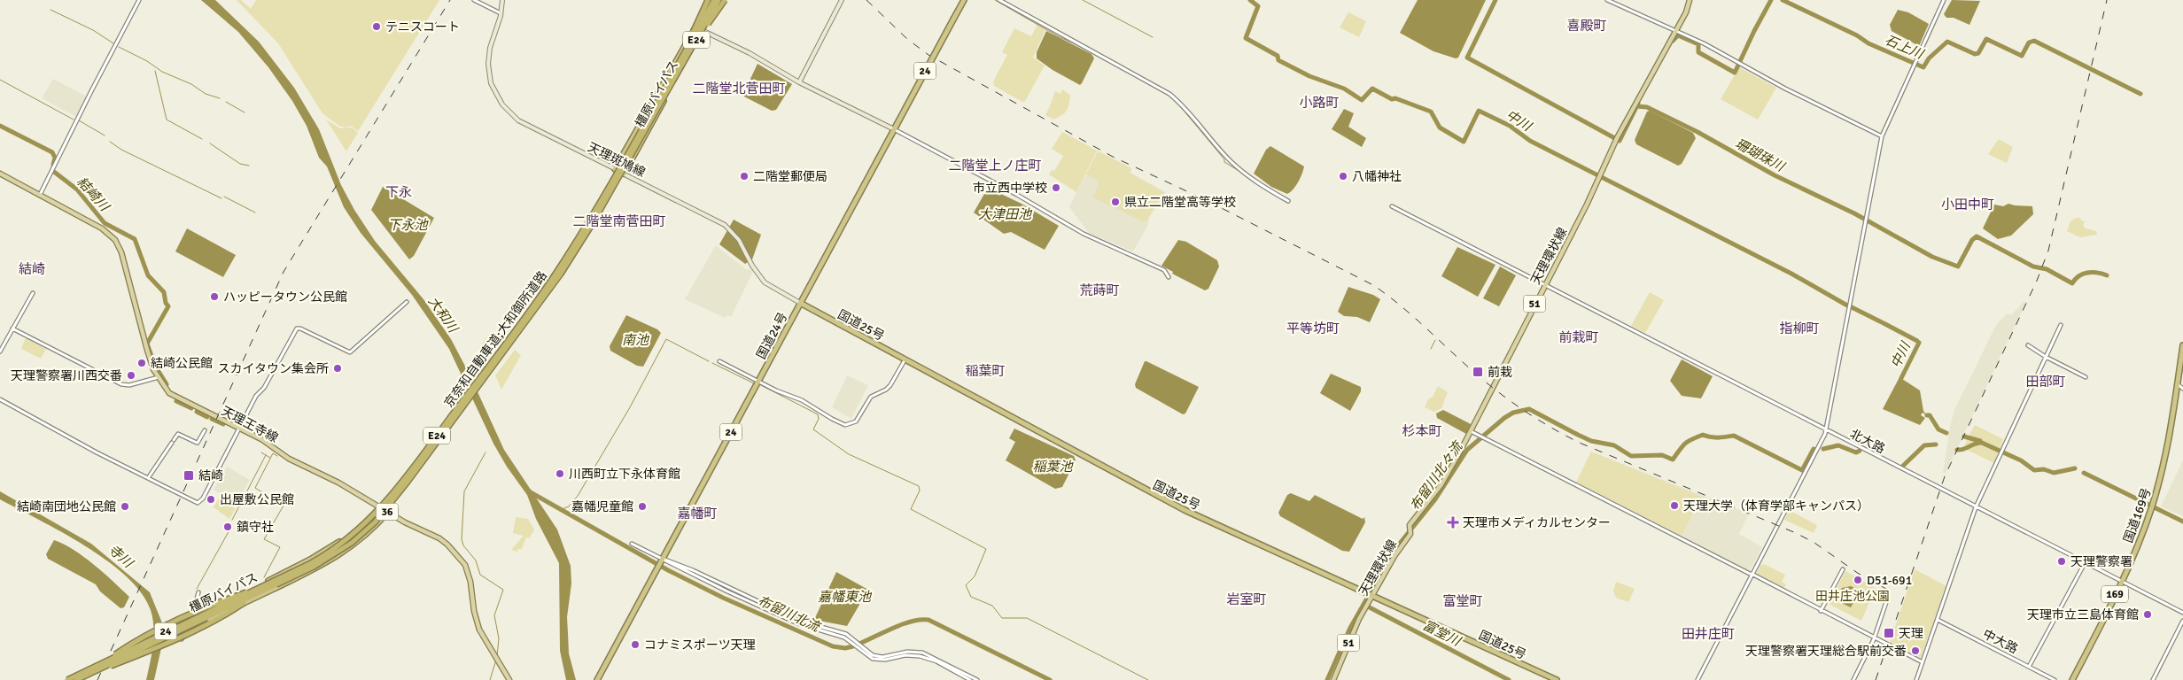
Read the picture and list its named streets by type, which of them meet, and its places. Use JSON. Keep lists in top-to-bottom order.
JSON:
{
  "streets": {
    "highway": [
      "E24",
      "24",
      "橿原バイパス",
      "国道25号",
      "国道24号",
      "京奈和自動車道;大和御所道路",
      "国道169号",
      "169"
    ],
    "main road": [
      "天理斑鳩線",
      "天理環状線",
      "51",
      "天理王寺線",
      "36"
    ],
    "street": ["北大路", "中大路"]
  },
  "crossings": [
    ["橿原バイパス", "天理斑鳩線"],
    ["橿原バイパス", "京奈和自動車道;大和御所道路"],
    ["橿原バイパス", "天理王寺線"],
    ["天理斑鳩線", "国道25号"],
    ["天理斑鳩線", "国道24号"],
    ["天理環状線", "国道25号"],
    ["天理環状線", "北大路"],
    ["国道25号", "国道24号"],
    ["北大路", "国道169号"]
  ],
  "districts": [
    "喜殿町",
    "二階堂北菅田町",
    "小路町",
    "二階堂上ノ庄町",
    "下永",
    "小田中町",
    "二階堂南菅田町",
    "結崎",
    "荒蒔町",
    "平等坊町",
    "指柳町",
    "前栽町",
    "稲葉町",
    "田部町",
    "杉本町",
    "嘉幡町",
    "岩室町",
    "富堂町",
    "田井庄町"
  ],
  "water": [
    "石上川",
    "中川",
    "珊瑚珠川",
    "結崎川",
    "大津田池",
    "下永池",
    "大和川",
    "南池",
    "稲葉池",
    "布留川北々流",
    "寺川",
    "嘉幡東池",
    "布留川北流",
    "富堂川"
  ],
  "parks": ["田井庄池公園"],
  "places": {
    "other": [
      "テニスコート",
      "二階堂郵便局",
      "八幡神社",
      "市立西中学校",
      "県立二階堂高等学校",
      "ハッピータウン公民館",
      "結崎公民館",
      "スカイタウン集会所",
      "天理警察署川西交番",
      "川西町立下永体育館",
      "出屋敷公民館",
      "天理大学（体育学部キャンパス）",
      "結崎南団地公民館",
      "嘉幡児童館",
      "鎮守社",
      "天理警察署",
      "D51-691",
      "天理市立三島体育館",
      "コナミスポーツ天理",
      "天理警察署天理総合駅前交番"
    ],
    "transit": ["前栽", "結崎", "天理"],
    "health": ["天理市メディカルセンター"]
  }
}
